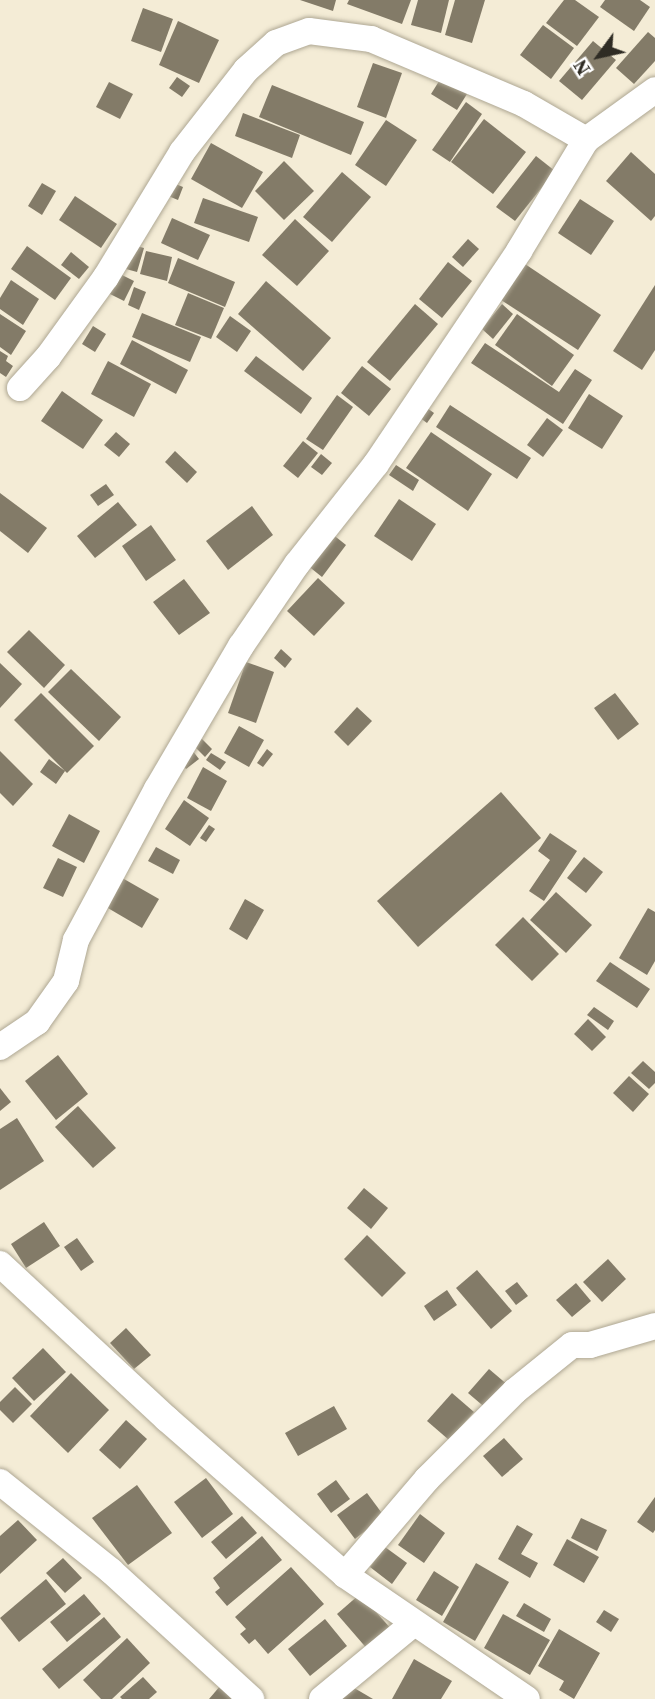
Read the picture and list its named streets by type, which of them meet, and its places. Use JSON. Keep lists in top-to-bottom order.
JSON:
{
  "north": "bottom left"
}
